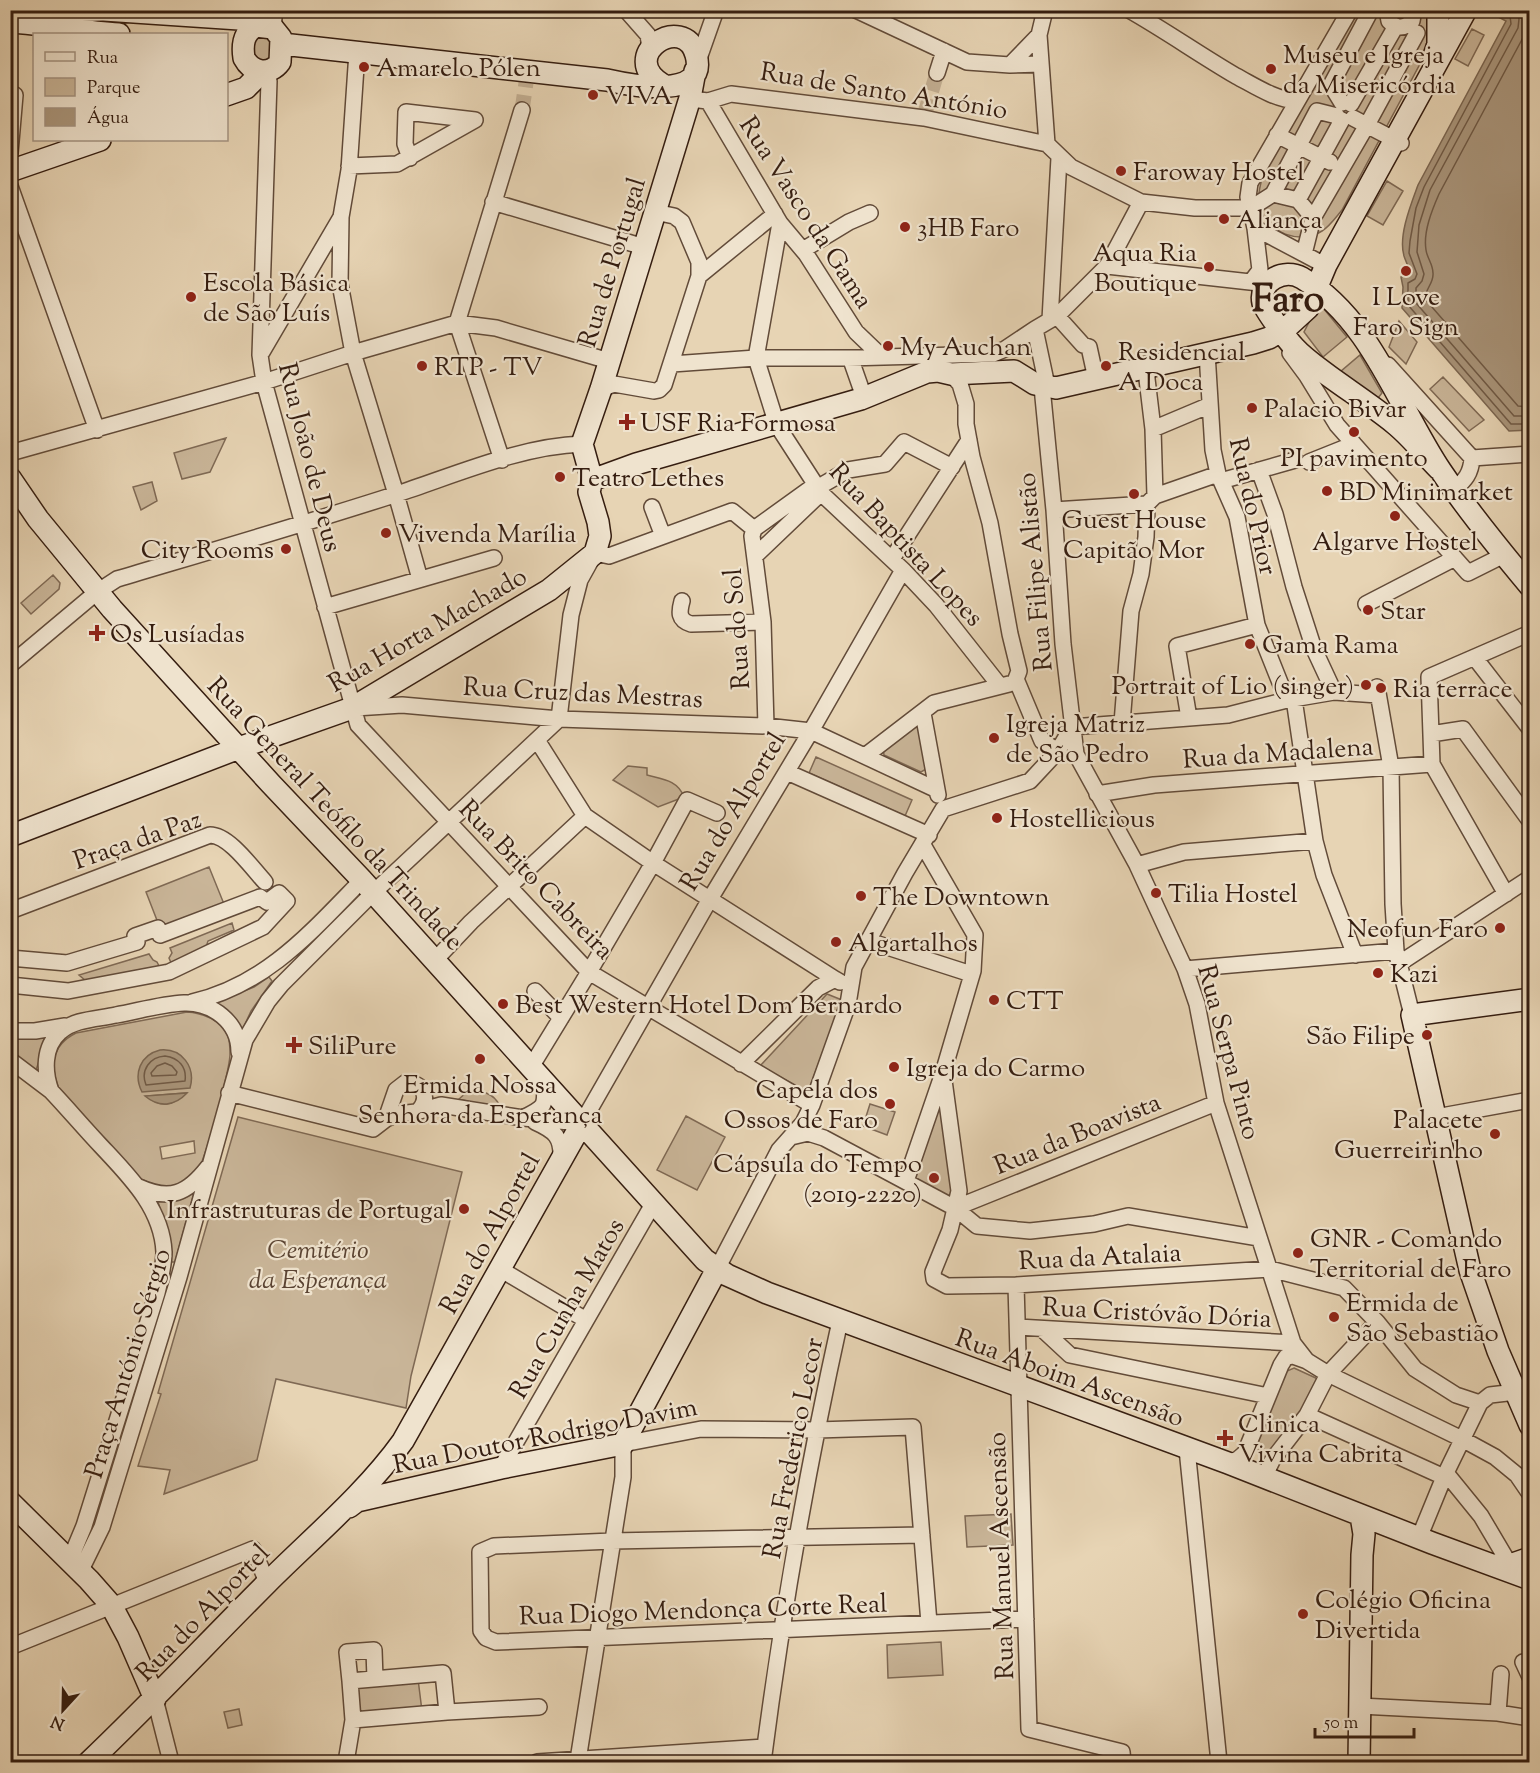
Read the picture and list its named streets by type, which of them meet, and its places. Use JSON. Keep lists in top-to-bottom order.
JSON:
{
  "streets": {
    "street": [
      "Rua de Santo António",
      "Rua Vasco da Gama",
      "Rua de Portugal",
      "Rua João de Deus",
      "Rua do Prior",
      "Rua Baptista Lopes",
      "Rua Filipe Alistão",
      "Rua Horta Machado",
      "Rua do Sol",
      "Rua Cruz das Mestras",
      "Rua da Madalena",
      "Rua do Alportel",
      "Rua General Teófilo da Trindade",
      "Praça da Paz",
      "Rua Brito Cabreira",
      "Rua Serpa Pinto",
      "Rua da Boavista",
      "Rua da Atalaia",
      "Rua Cunha Matos",
      "Rua Cristóvão Dória",
      "Praça António Sérgio",
      "Rua Aboim Ascensão",
      "Rua Doutor Rodrigo Davim",
      "Rua Frederico Lecor",
      "Rua Manuel Ascensão",
      "Rua Diogo Mendonça Corte Real"
    ]
  },
  "crossings": [
    ["Rua de Santo António", "Rua Vasco da Gama"],
    ["Rua de Santo António", "Rua de Portugal"],
    ["Rua Vasco da Gama", "Rua de Portugal"],
    ["Rua Vasco da Gama", "Rua Baptista Lopes"],
    ["Rua João de Deus", "Rua Horta Machado"],
    ["Rua João de Deus", "Rua Cruz das Mestras"],
    ["Rua João de Deus", "Rua Brito Cabreira"],
    ["Rua do Prior", "Rua da Madalena"],
    ["Rua Baptista Lopes", "Rua do Alportel"],
    ["Rua Filipe Alistão", "Rua Serpa Pinto"],
    ["Rua Horta Machado", "Rua Cruz das Mestras"],
    ["Rua Horta Machado", "Rua General Teófilo da Trindade"],
    ["Rua Horta Machado", "Rua Brito Cabreira"],
    ["Rua do Sol", "Rua Cruz das Mestras"],
    ["Rua Cruz das Mestras", "Rua do Alportel"],
    ["Rua Cruz das Mestras", "Rua Brito Cabreira"],
    ["Rua da Madalena", "Rua Serpa Pinto"],
    ["Rua do Alportel", "Rua General Teófilo da Trindade"],
    ["Rua do Alportel", "Rua Brito Cabreira"],
    ["Rua do Alportel", "Rua Doutor Rodrigo Davim"],
    ["Rua General Teófilo da Trindade", "Rua Cunha Matos"],
    ["Rua General Teófilo da Trindade", "Praça António Sérgio"],
    ["Rua General Teófilo da Trindade", "Rua Aboim Ascensão"],
    ["Rua Serpa Pinto", "Rua da Boavista"],
    ["Rua Serpa Pinto", "Rua da Atalaia"],
    ["Rua Serpa Pinto", "Rua Cristóvão Dória"],
    ["Rua da Boavista", "Rua da Atalaia"],
    ["Rua da Atalaia", "Rua Manuel Ascensão"],
    ["Rua Cunha Matos", "Rua Aboim Ascensão"],
    ["Rua Cunha Matos", "Rua Doutor Rodrigo Davim"],
    ["Rua Cristóvão Dória", "Rua Manuel Ascensão"],
    ["Rua Aboim Ascensão", "Rua Frederico Lecor"],
    ["Rua Aboim Ascensão", "Rua Manuel Ascensão"],
    ["Rua Doutor Rodrigo Davim", "Rua Frederico Lecor"],
    ["Rua Frederico Lecor", "Rua Diogo Mendonça Corte Real"],
    ["Rua Manuel Ascensão", "Rua Diogo Mendonça Corte Real"]
  ],
  "districts": ["Faro"],
  "parks": ["Cemitério da Esperança"],
  "places": {
    "other": [
      "Amarelo Pólen",
      "Museu e Igreja da Misericórdia",
      "VIVA",
      "Faroway Hostel",
      "Aliança",
      "3HB Faro",
      "Aqua Ria Boutique",
      "I Love Faro Sign",
      "Escola Básica de São Luís",
      "My Auchan",
      "RTP - TV",
      "Residencial A Doca",
      "Palacio Bivar",
      "PI pavimento",
      "Teatro Lethes",
      "BD Minimarket",
      "Guest House Capitão Mor",
      "Algarve Hostel",
      "Vivenda Marília",
      "City Rooms",
      "Star",
      "Gama Rama",
      "Portrait of Lio (singer)",
      "Ria terrace",
      "Igreja Matriz de São Pedro",
      "Hostellicious",
      "Tilia Hostel",
      "The Downtown",
      "Neofun Faro",
      "Algartalhos",
      "Kazi",
      "CTT",
      "Best Western Hotel Dom Bernardo",
      "São Filipe",
      "Ermida Nossa Senhora da Esperança",
      "Igreja do Carmo",
      "Capela dos Ossos de Faro",
      "Palacete Guerreirinho",
      "Cápsula do Tempo (2019-2220)",
      "Infrastruturas de Portugal",
      "GNR - Comando Territorial de Faro",
      "Ermida de São Sebastião",
      "Colégio Oficina Divertida"
    ],
    "health": [
      "USF Ria Formosa",
      "Os Lusíadas",
      "SiliPure",
      "Clinica Vivina Cabrita"
    ]
  },
  "legend": ["Rua", "Parque", "Água"],
  "scale_bar": "50 m",
  "north": "bottom"
}
